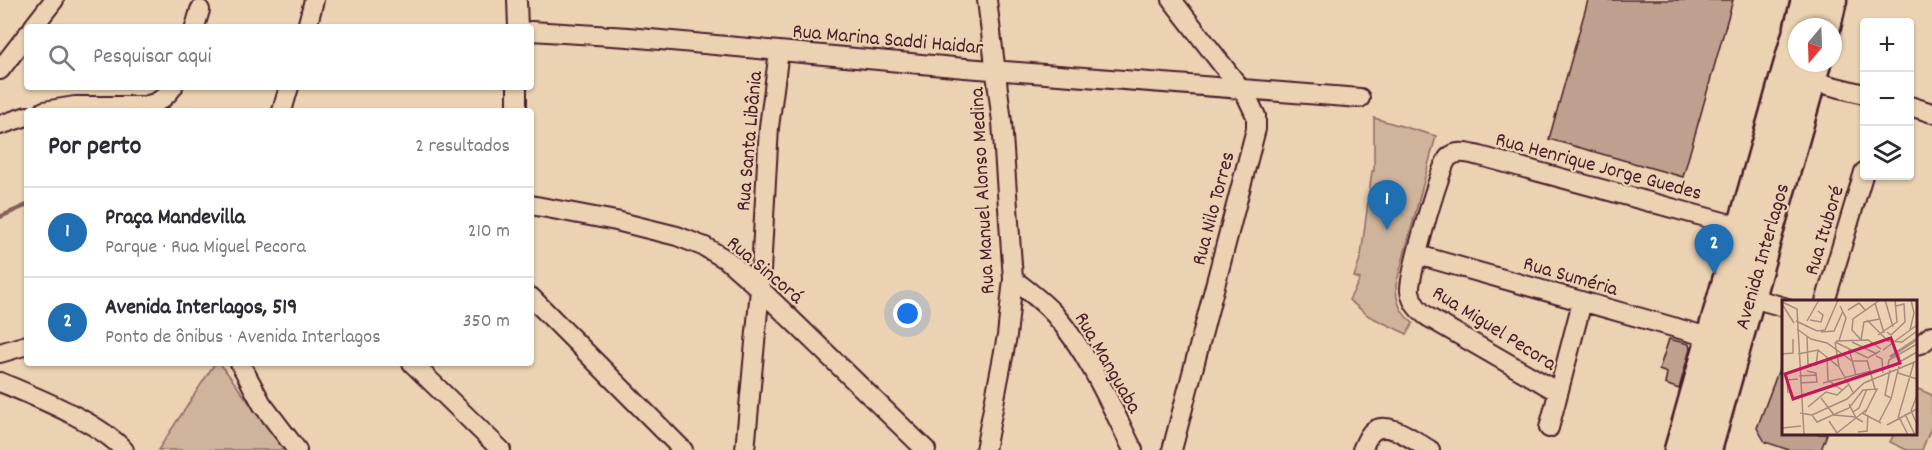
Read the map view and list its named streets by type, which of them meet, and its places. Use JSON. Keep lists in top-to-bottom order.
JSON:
{
  "streets": {
    "main road": ["Avenida Interlagos"],
    "street": [
      "Rua Marina Saddi Haidar",
      "Rua Santa Libânia",
      "Rua Henrique Jorge Guedes",
      "Rua Manuel Alonso Medina",
      "Rua Nilo Torres",
      "Rua Ituboré",
      "Rua Sincorá",
      "Rua Suméria",
      "Rua Miguel Pecora",
      "Rua Manguaba"
    ]
  },
  "crossings": [
    ["Rua Marina Saddi Haidar", "Rua Santa Libânia"],
    ["Rua Marina Saddi Haidar", "Rua Manuel Alonso Medina"],
    ["Rua Marina Saddi Haidar", "Rua Nilo Torres"],
    ["Rua Santa Libânia", "Rua Sincorá"],
    ["Rua Henrique Jorge Guedes", "Avenida Interlagos"],
    ["Rua Henrique Jorge Guedes", "Rua Miguel Pecora"],
    ["Rua Manuel Alonso Medina", "Rua Manguaba"],
    ["Avenida Interlagos", "Rua Suméria"],
    ["Rua Suméria", "Rua Miguel Pecora"]
  ],
  "north": "bottom",
  "page": {
    "map_buttons": ["+", "−"],
    "search": "Pesquisar aqui",
    "heading": ["Por perto", "2 resultados"],
    "pins": ["1", "2"],
    "list": [
      {
        "mark": "1",
        "name": "Praça Mandevilla",
        "note": "Parque · Rua Miguel Pecora",
        "value": "210 m"
      },
      {
        "mark": "2",
        "name": "Avenida Interlagos, 519",
        "note": "Ponto de ônibus · Avenida Interlagos",
        "value": "350 m"
      }
    ]
  }
}
